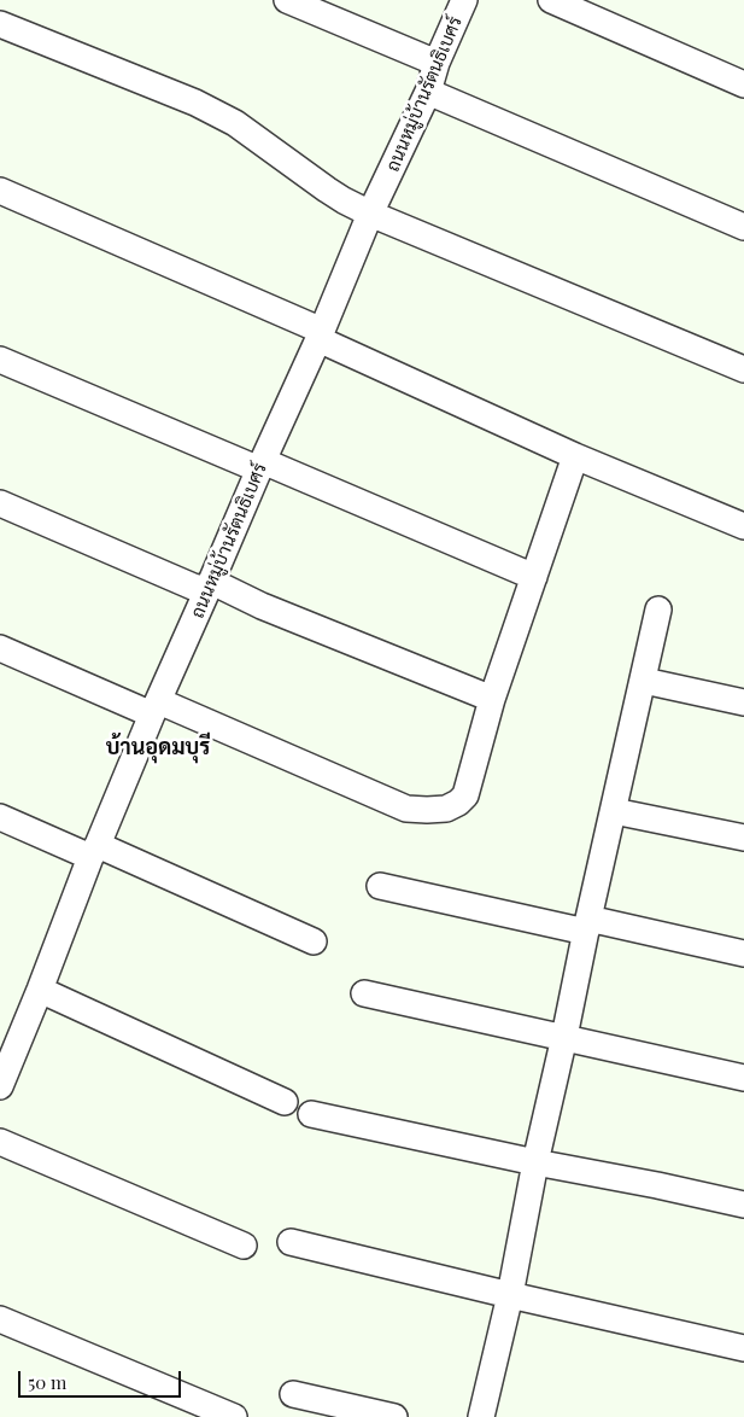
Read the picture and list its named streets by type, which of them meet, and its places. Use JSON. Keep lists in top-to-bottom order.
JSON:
{
  "streets": {
    "street": ["ถนนหมู่บ้านรัตนธิเบศร์"]
  },
  "districts": ["บ้านอุดมบุรี"],
  "scale_bar": "50 m"
}
